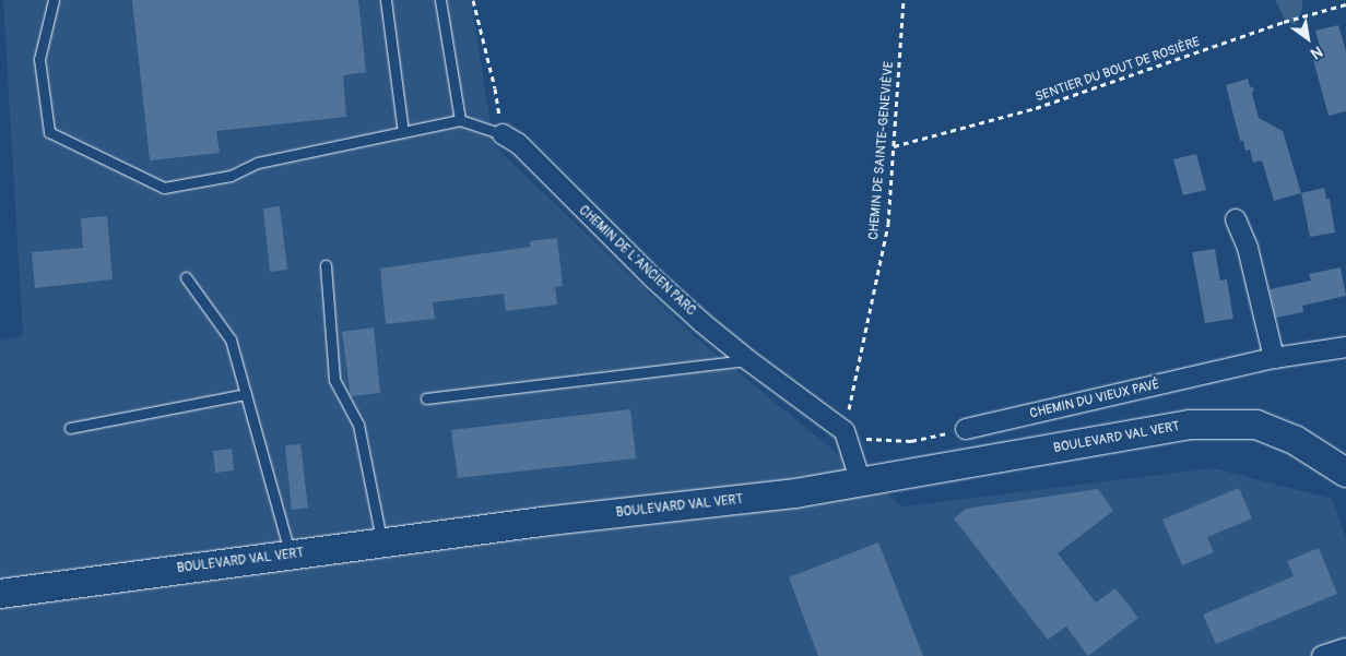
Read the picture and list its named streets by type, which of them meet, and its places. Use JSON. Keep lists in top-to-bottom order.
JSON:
{
  "streets": {
    "street": ["CHEMIN DE L'ANCIEN PARC", "CHEMIN DU VIEUX PAVÉ", "BOULEVARD VAL VERT"],
    "path": ["SENTIER DU BOUT DE ROSIÈRE", "CHEMIN DE SAINTE-GENEVIÈVE"]
  },
  "crossings": [
    ["SENTIER DU BOUT DE ROSIÈRE", "CHEMIN DE SAINTE-GENEVIÈVE"],
    ["CHEMIN DE SAINTE-GENEVIÈVE", "CHEMIN DE L'ANCIEN PARC"]
  ],
  "north": "bottom right"
}
